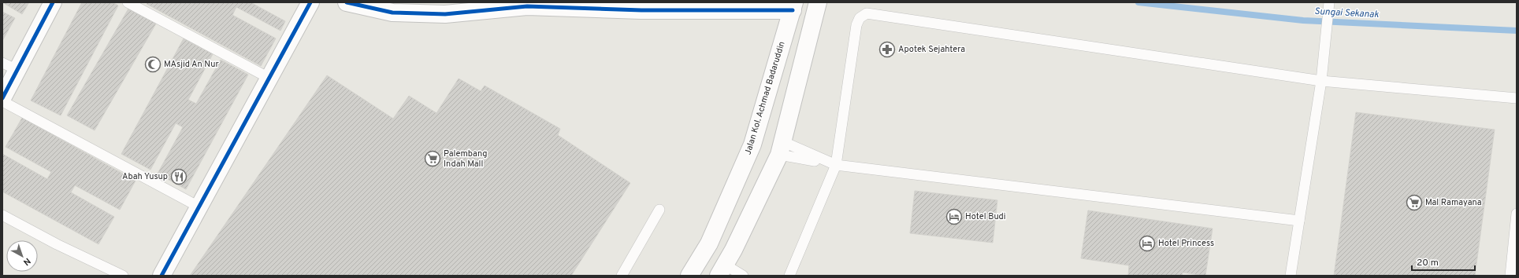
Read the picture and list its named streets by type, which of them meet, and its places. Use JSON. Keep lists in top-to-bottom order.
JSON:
{
  "streets": {
    "street": ["Jalan Kol. Achmad Badaruddin"]
  },
  "water": ["Sungai Sekanak"],
  "places": {
    "pharmacy": ["Apotek Sejahtera"],
    "mosque": ["MAsjid An Nur"],
    "supermarket": ["Palembang Indah Mall", "Mal Ramayana"],
    "restaurant": ["Abah Yusup"],
    "hotel": ["Hotel Budi", "Hotel Princess"]
  },
  "scale_bar": "20 m",
  "north": "bottom right"
}
